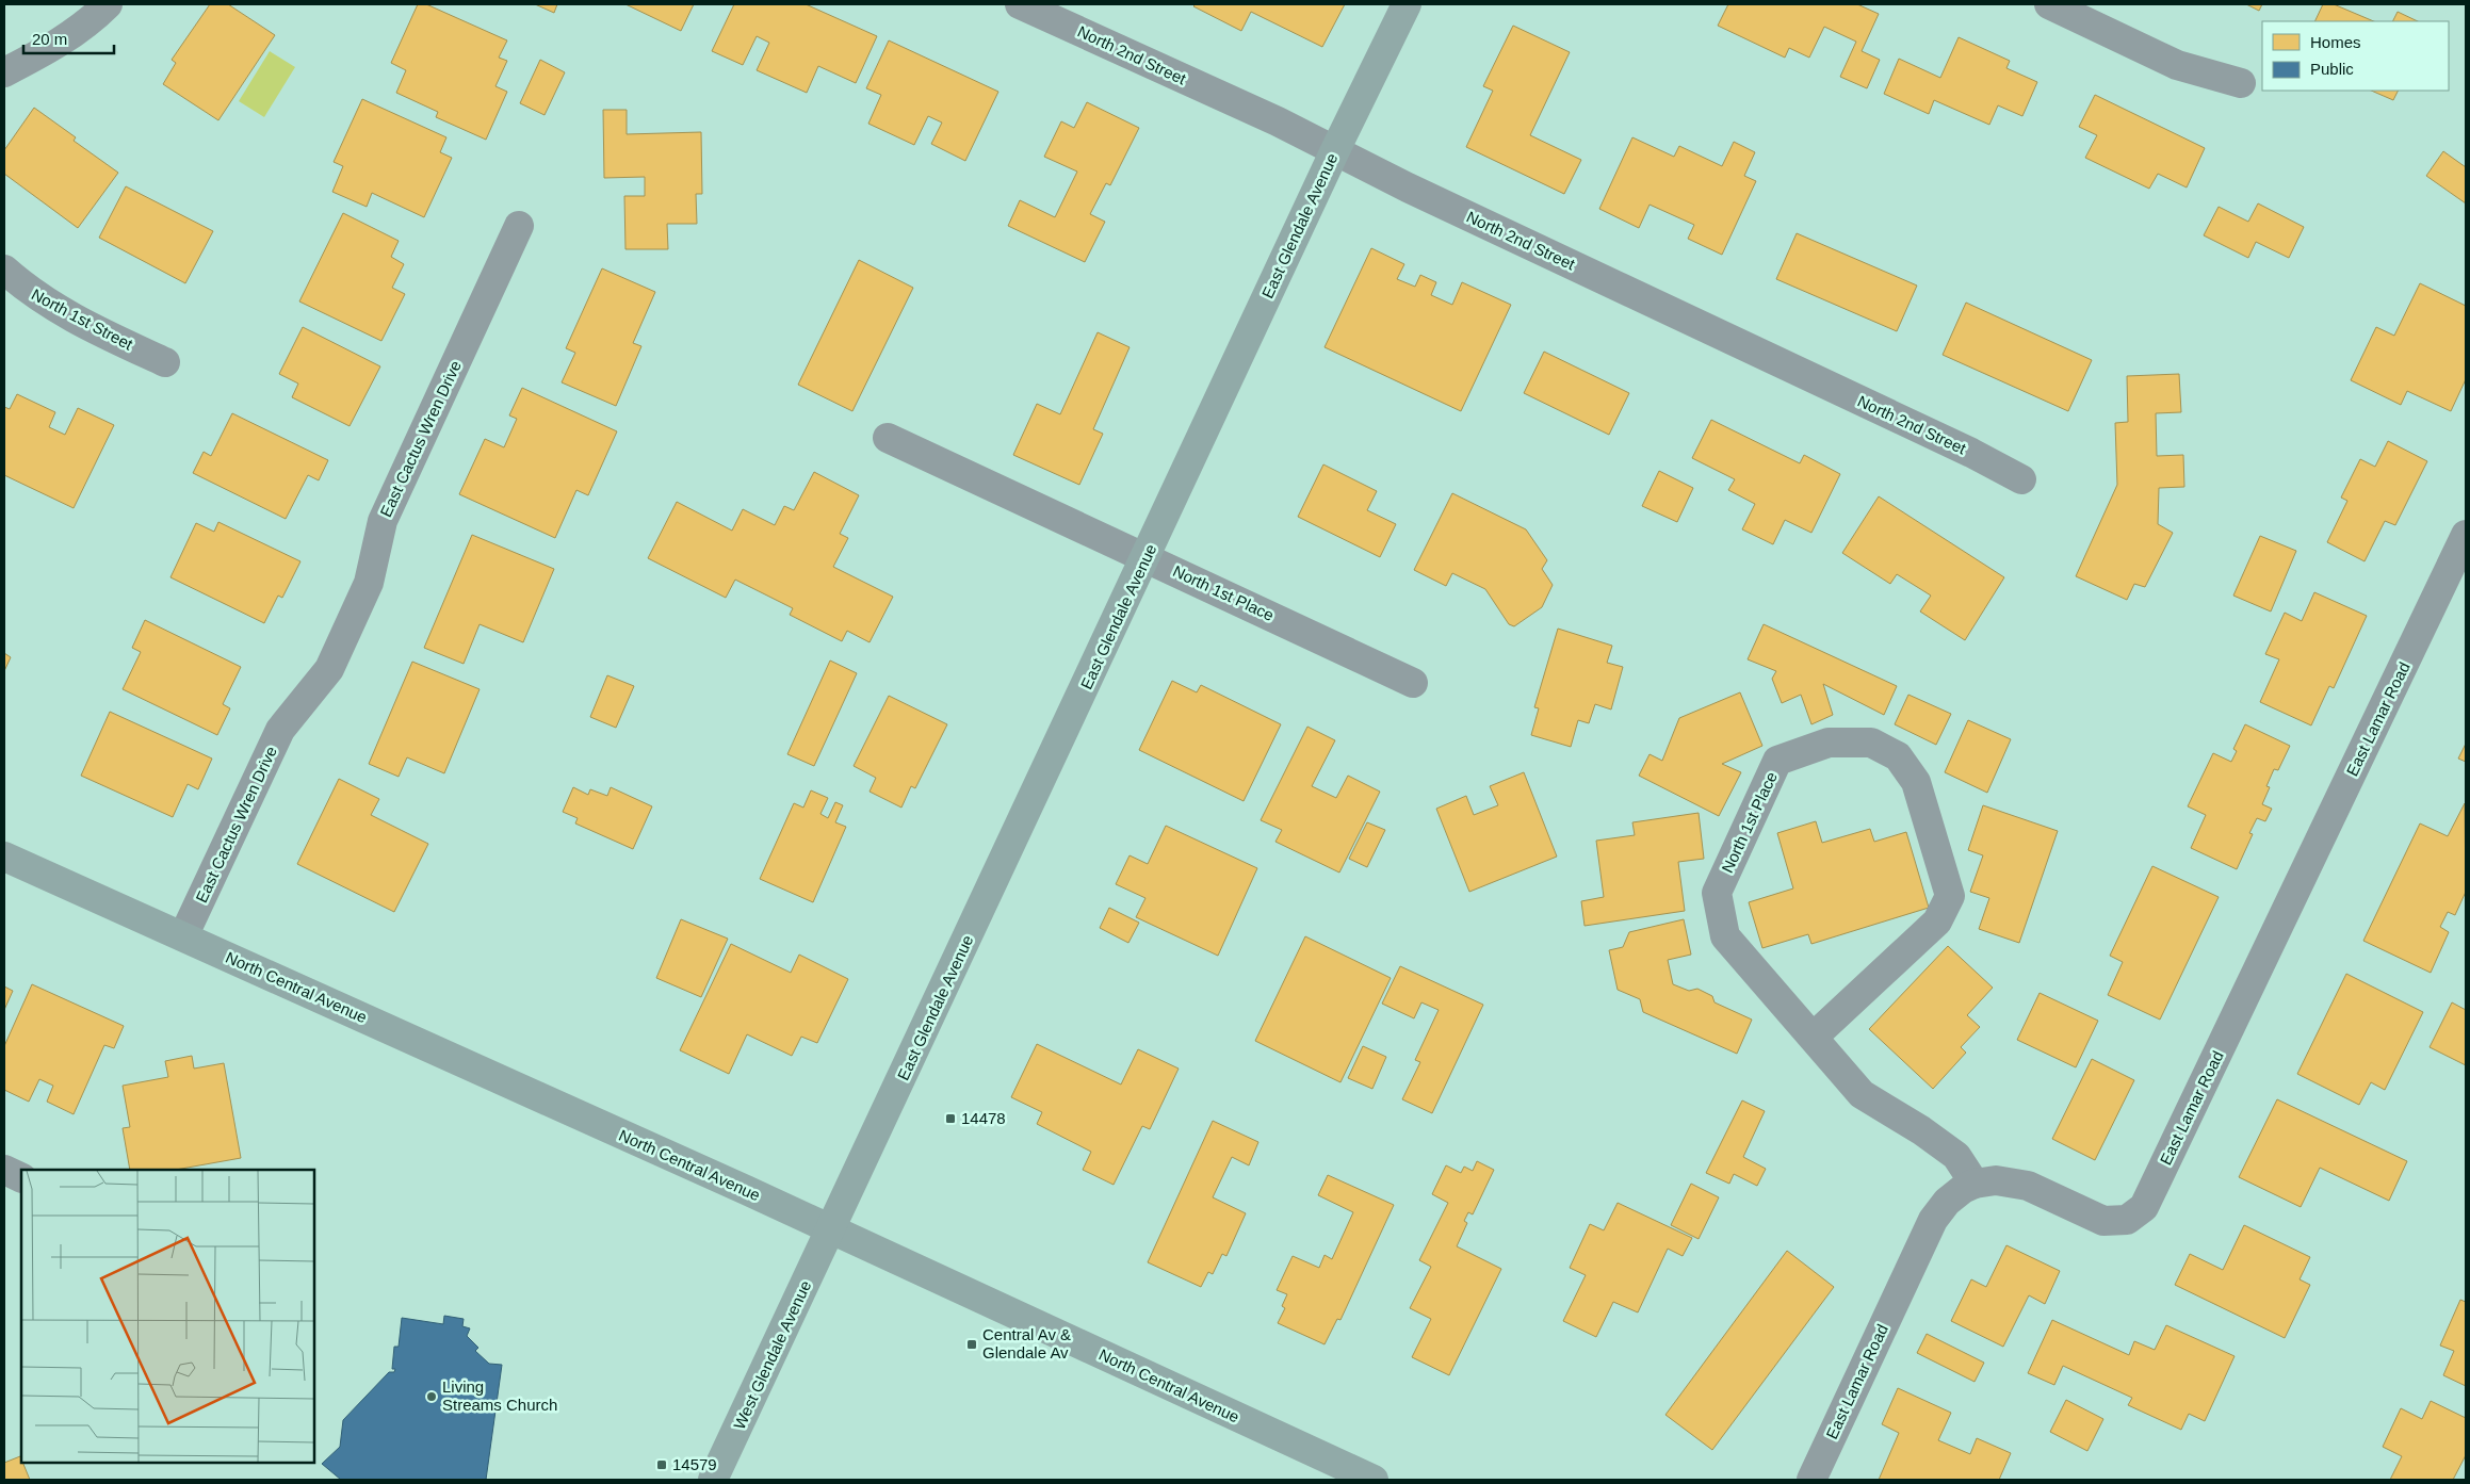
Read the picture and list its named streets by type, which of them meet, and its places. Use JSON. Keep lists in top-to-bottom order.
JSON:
{
  "streets": {
    "main road": ["East Glendale Avenue", "North Central Avenue", "West Glendale Avenue"],
    "street": [
      "North 2nd Street",
      "North 1st Street",
      "East Cactus Wren Drive",
      "North 1st Place",
      "East Lamar Road"
    ]
  },
  "crossings": [
    ["North 2nd Street", "East Glendale Avenue"],
    ["East Glendale Avenue", "North 1st Place"],
    ["East Glendale Avenue", "North Central Avenue"],
    ["East Glendale Avenue", "West Glendale Avenue"],
    ["East Cactus Wren Drive", "North Central Avenue"],
    ["North 1st Place", "East Lamar Road"],
    ["North Central Avenue", "West Glendale Avenue"]
  ],
  "places": {
    "transit": ["14478", "Central Av & Glendale Av", "14579"],
    "other": ["Living Streams Church"]
  },
  "legend": ["Homes", "Public"],
  "scale_bar": "20 m"
}
